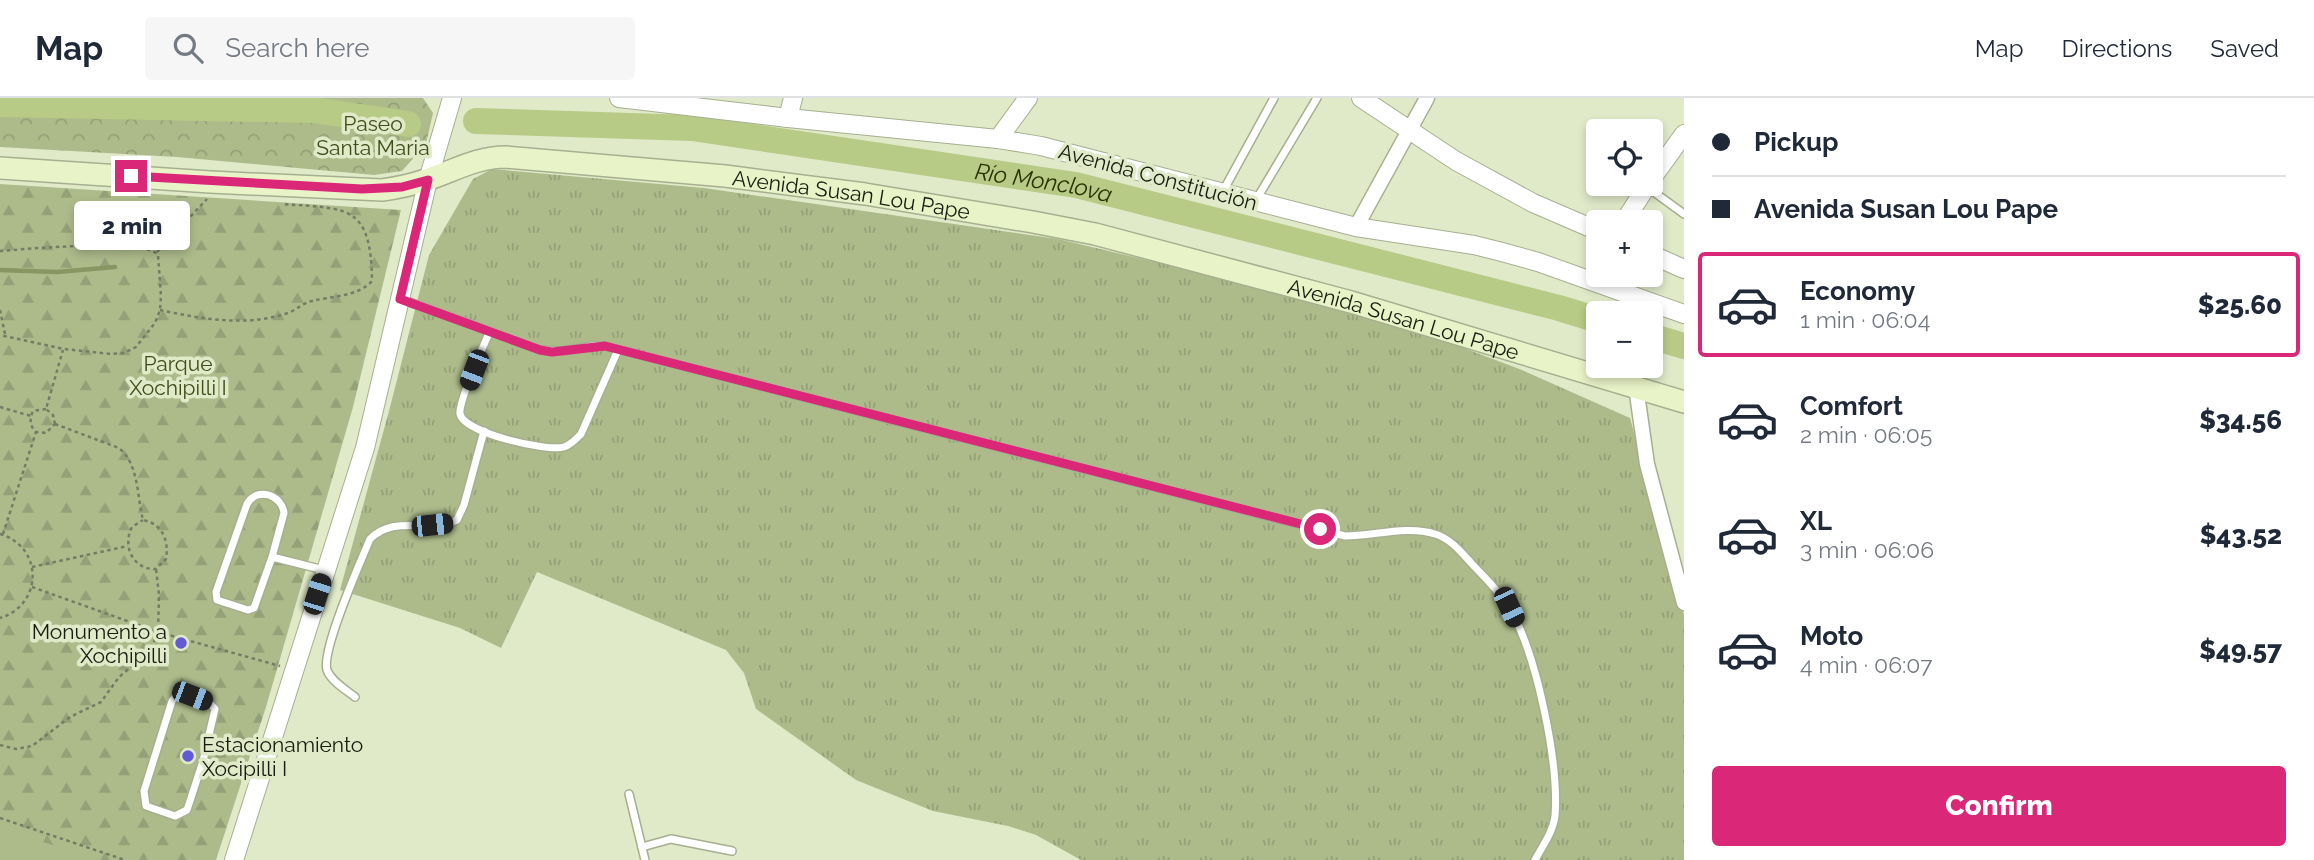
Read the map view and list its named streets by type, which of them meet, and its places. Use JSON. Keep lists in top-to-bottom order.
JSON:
{
  "streets": {
    "main road": ["Avenida Susan Lou Pape"],
    "street": ["Avenida Constitución"]
  },
  "water": ["Río Monclova"],
  "parks": ["Paseo Santa Maria", "Parque Xochipilli I"],
  "places": ["Monumento a Xochipilli", "Estacionamiento Xocipilli I"],
  "page": {
    "header": "Map",
    "search": "Search here",
    "nav": ["Map", "Directions", "Saved"],
    "banner": ["Pickup", "Avenida Susan Lou Pape"],
    "map_buttons": ["+", "−"],
    "bubble": "2 min",
    "list": [
      {
        "name": "Economy",
        "note": "1 min · 06:04",
        "value": "$25.60"
      },
      {
        "name": "Comfort",
        "note": "2 min · 06:05",
        "value": "$34.56"
      },
      {
        "name": "XL",
        "note": "3 min · 06:06",
        "value": "$43.52"
      },
      {
        "name": "Moto",
        "note": "4 min · 06:07",
        "value": "$49.57"
      }
    ],
    "buttons": "Confirm"
  }
}
